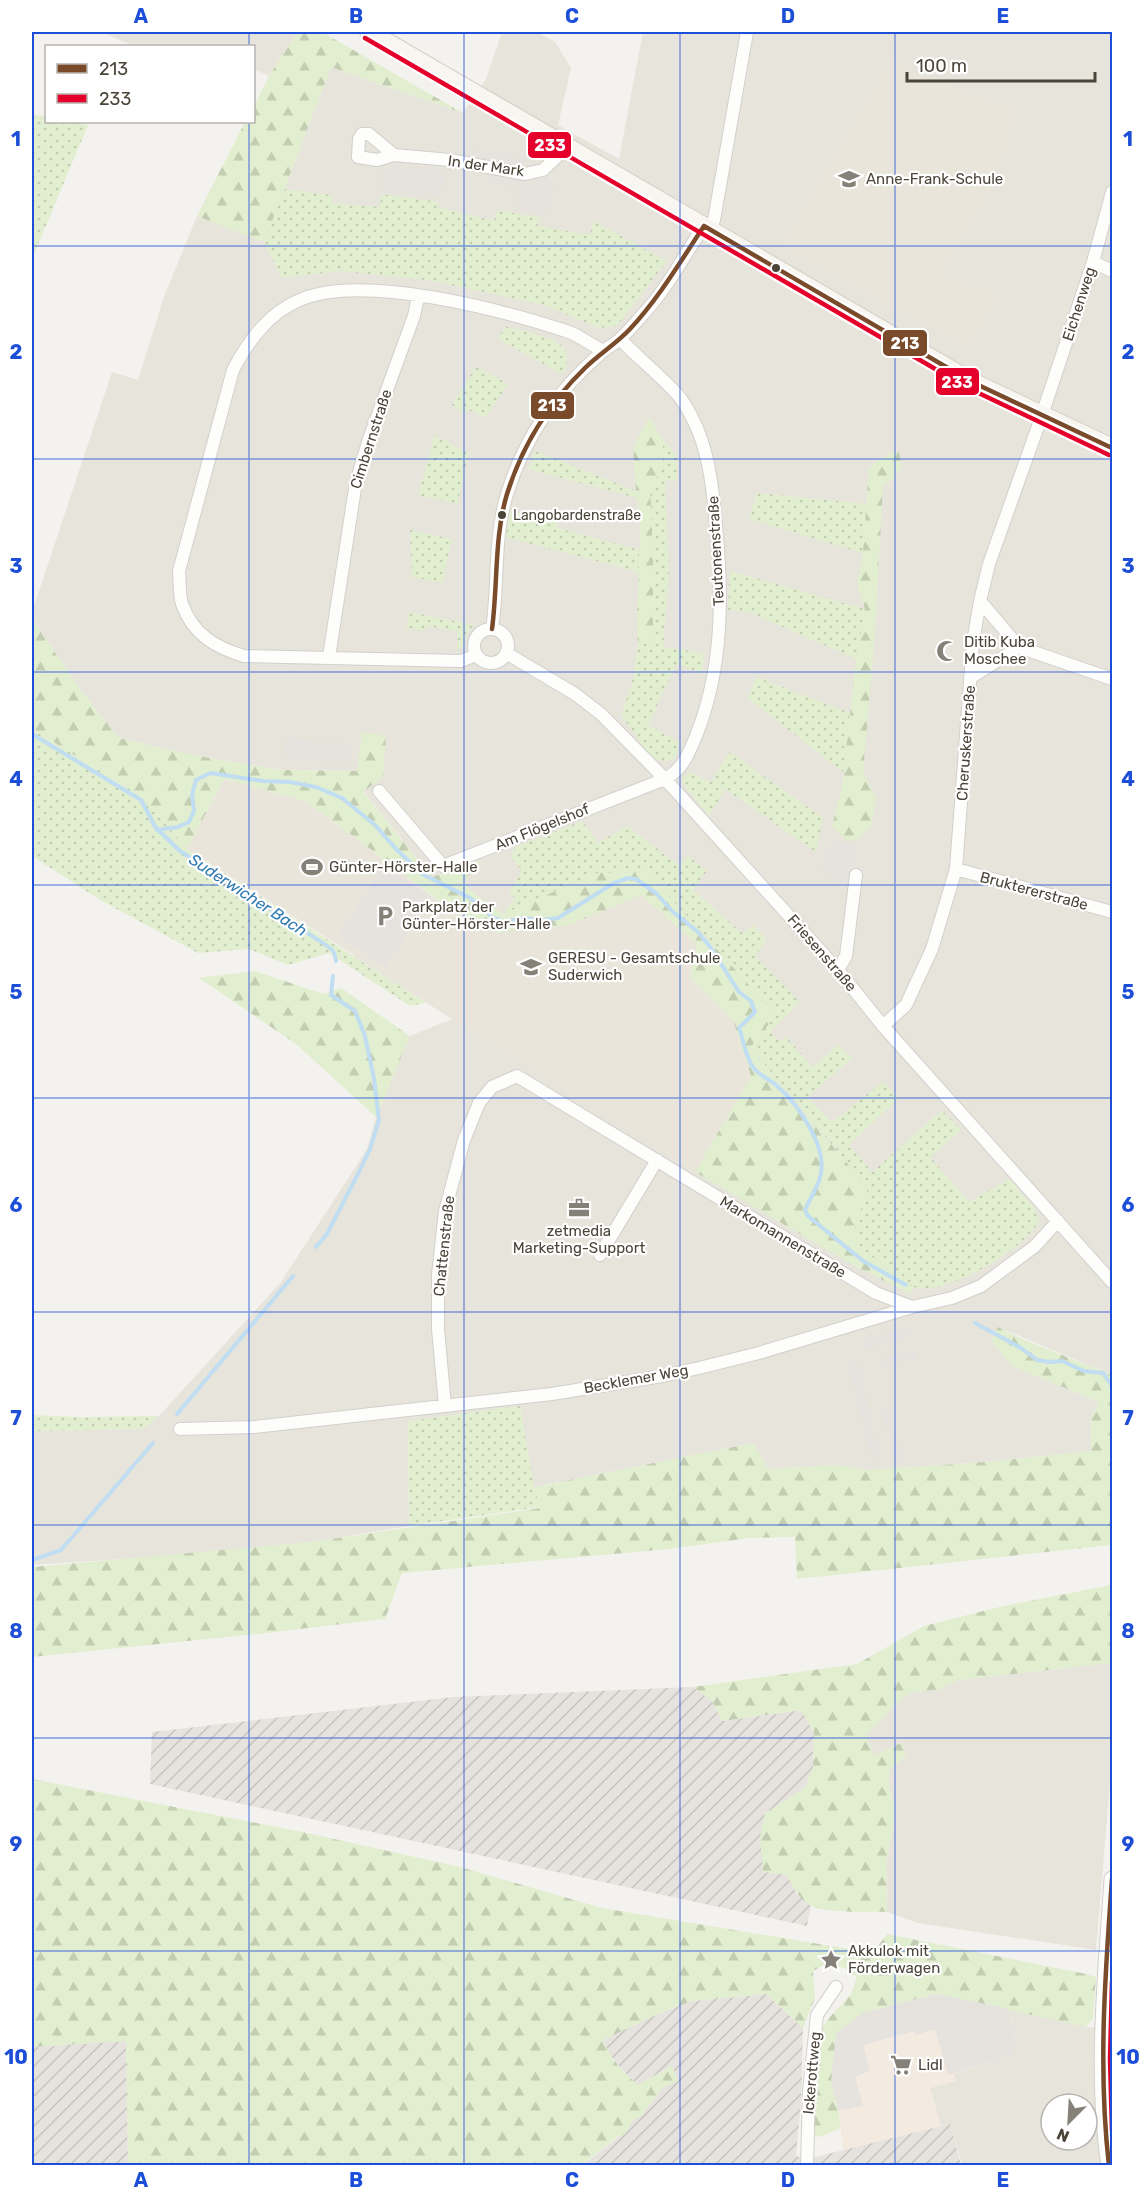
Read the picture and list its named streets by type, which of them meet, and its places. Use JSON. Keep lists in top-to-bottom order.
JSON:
{
  "streets": {
    "street": [
      "In der Mark",
      "Eichenweg",
      "Cimbernstraße",
      "Teutonenstraße",
      "Cheruskerstraße",
      "Am Flögelshof",
      "Bruktererstraße",
      "Friesenstraße",
      "Markomannenstraße",
      "Chattenstraße",
      "Becklemer Weg",
      "Ickerottweg"
    ]
  },
  "crossings": [
    ["Eichenweg", "Cheruskerstraße"],
    ["Teutonenstraße", "Am Flögelshof"],
    ["Teutonenstraße", "Friesenstraße"],
    ["Cheruskerstraße", "Bruktererstraße"],
    ["Cheruskerstraße", "Friesenstraße"],
    ["Am Flögelshof", "Friesenstraße"],
    ["Friesenstraße", "Becklemer Weg"],
    ["Markomannenstraße", "Chattenstraße"],
    ["Markomannenstraße", "Becklemer Weg"],
    ["Chattenstraße", "Becklemer Weg"]
  ],
  "water": ["Suderwicher Bach"],
  "places": {
    "school or university": ["Anne-Frank-Schule", "GERESU - Gesamtschule Suderwich"],
    "other": ["Langobardenstraße"],
    "mosque": ["Ditib Kuba Moschee"],
    "sports": ["Günter-Hörster-Halle"],
    "parking": ["Parkplatz der Günter-Hörster-Halle"],
    "office": ["zetmedia Marketing-Support"],
    "place": ["Akkulok mit Förderwagen"],
    "supermarket": ["Lidl"]
  },
  "lines": ["transit line 233", "transit line 213"],
  "legend": ["213", "233"],
  "scale_bar": "100 m",
  "north": "bottom left",
  "grid": {
    "columns": [
      "A",
      "B",
      "C",
      "D",
      "E"
    ],
    "rows": [
      "1",
      "2",
      "3",
      "4",
      "5",
      "6",
      "7",
      "8",
      "9",
      "10"
    ]
  }
}
